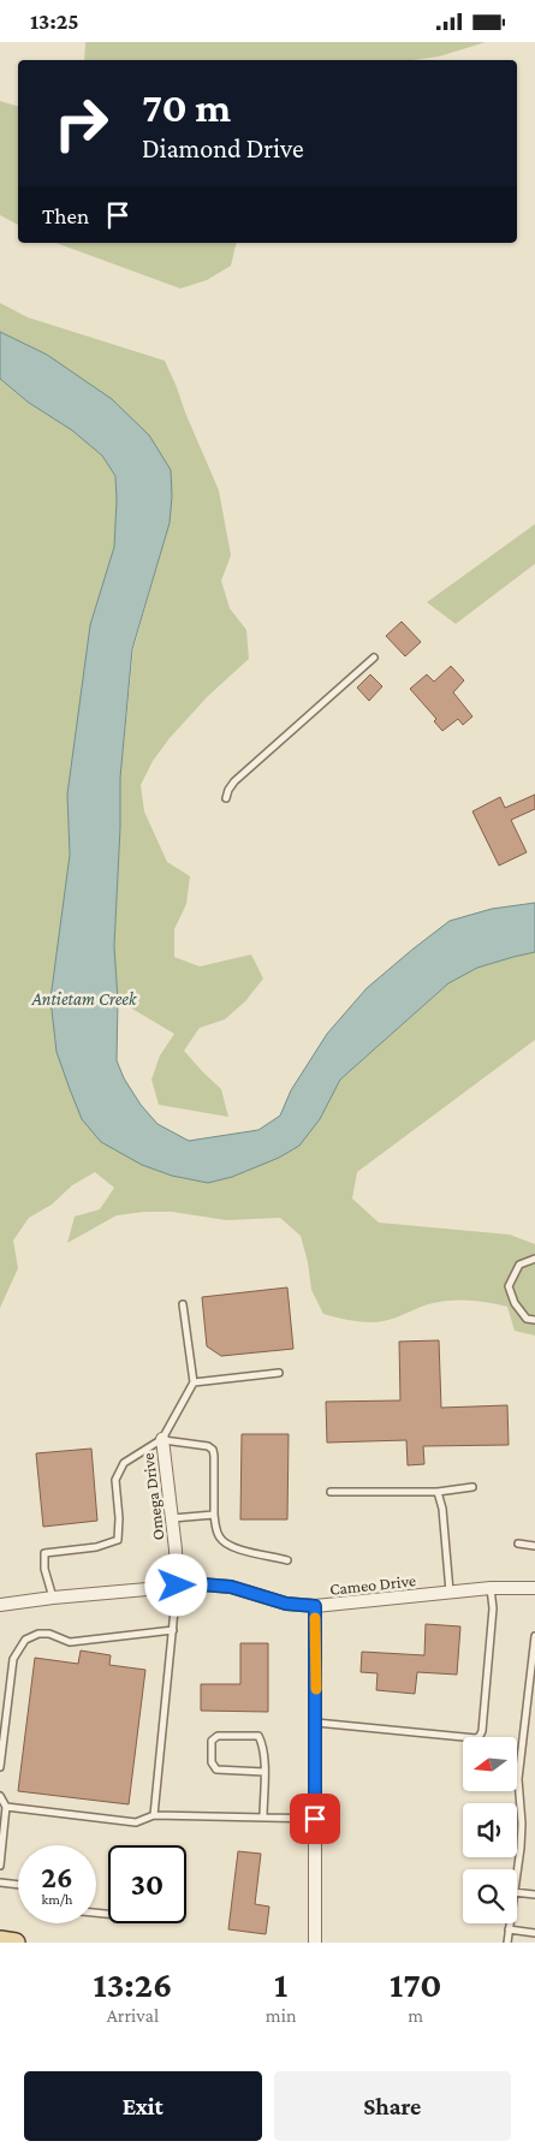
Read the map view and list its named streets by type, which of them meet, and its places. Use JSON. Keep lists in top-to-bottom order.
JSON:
{
  "streets": {
    "street": ["Omega Drive", "Cameo Drive"]
  },
  "crossings": [
    ["Omega Drive", "Cameo Drive"]
  ],
  "water": ["Antietam Creek"],
  "north": "left",
  "page": {
    "status": "13:25",
    "turn": ["70 m", "Diamond Drive"],
    "then": "Then",
    "speed": "26 km/h",
    "limit": "30",
    "eta": [
      "13:26",
      "Arrival",
      "1",
      "min",
      "170",
      "m"
    ],
    "buttons": ["Exit", "Share"]
  }
}
